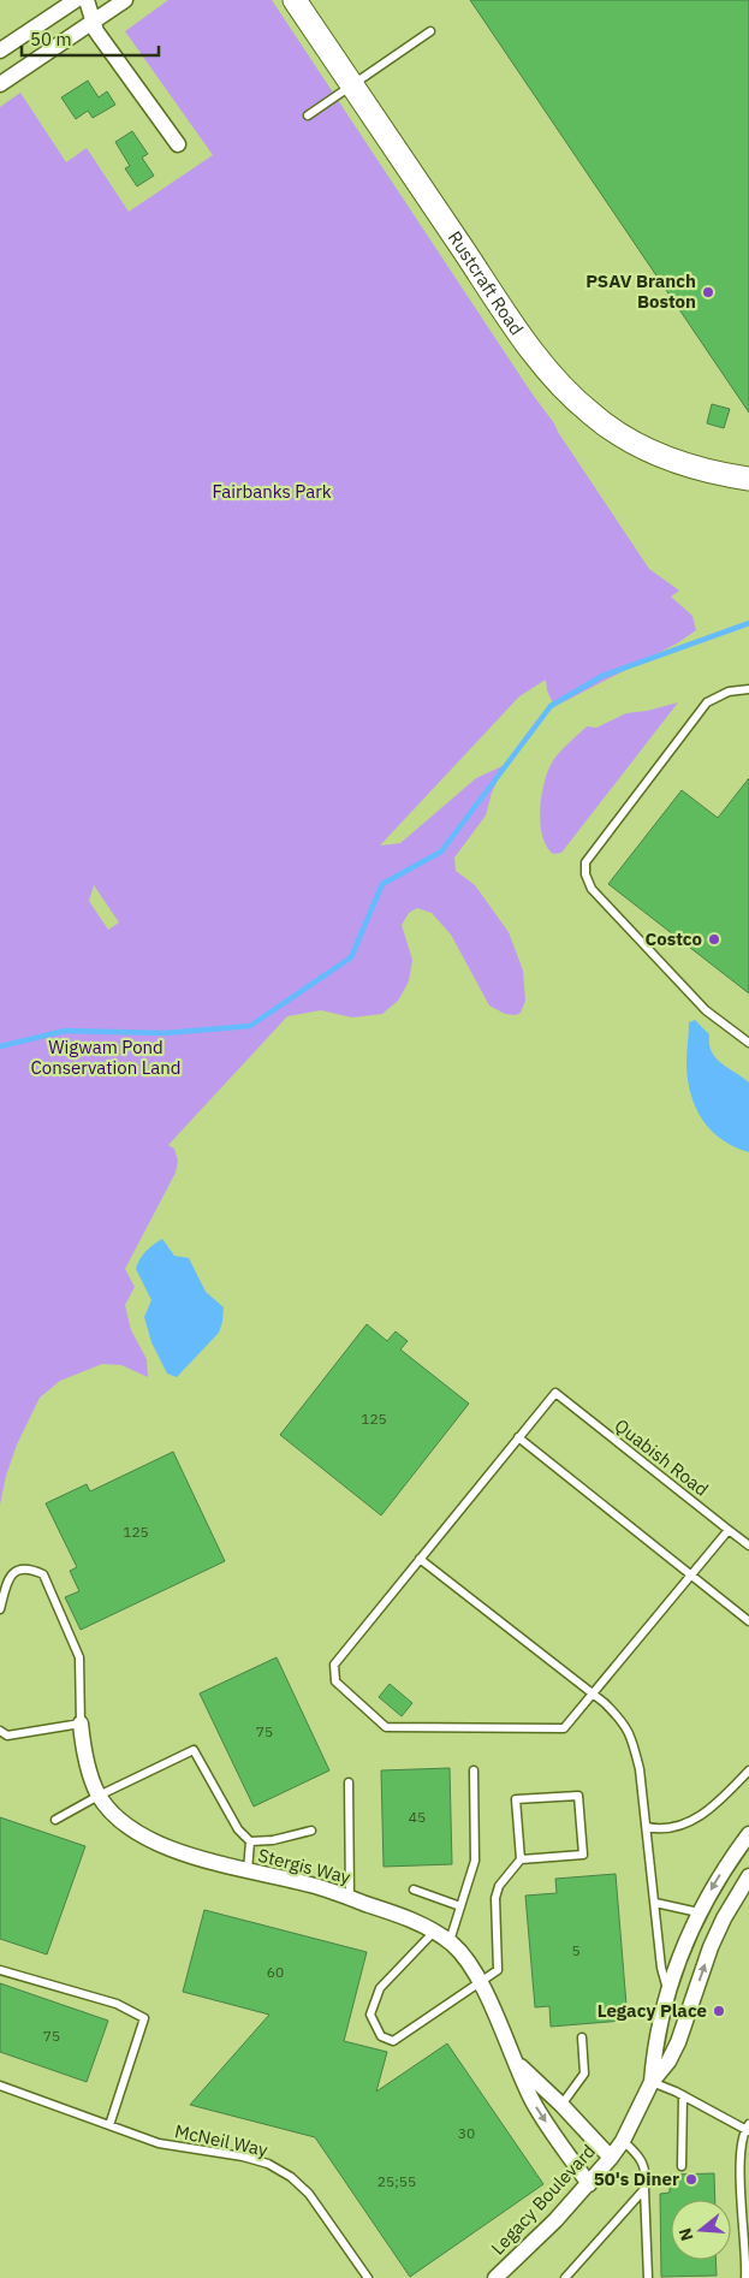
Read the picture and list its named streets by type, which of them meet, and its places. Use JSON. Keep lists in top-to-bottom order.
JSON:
{
  "streets": {
    "main road": ["Rustcraft Road"],
    "street": ["Stergis Way", "Legacy Boulevard"],
    "lane": ["Quabish Road", "McNeil Way"]
  },
  "crossings": [
    ["Stergis Way", "Legacy Boulevard"]
  ],
  "parks": ["Fairbanks Park", "Wigwam Pond Conservation Land"],
  "places": [
    "PSAV Branch Boston",
    "Costco",
    "Legacy Place",
    "50's Diner"
  ],
  "house_numbers": [
    "125",
    "125",
    "75",
    "45",
    "5",
    "60",
    "75",
    "30",
    "25;55"
  ],
  "scale_bar": "50 m",
  "north": "left"
}
